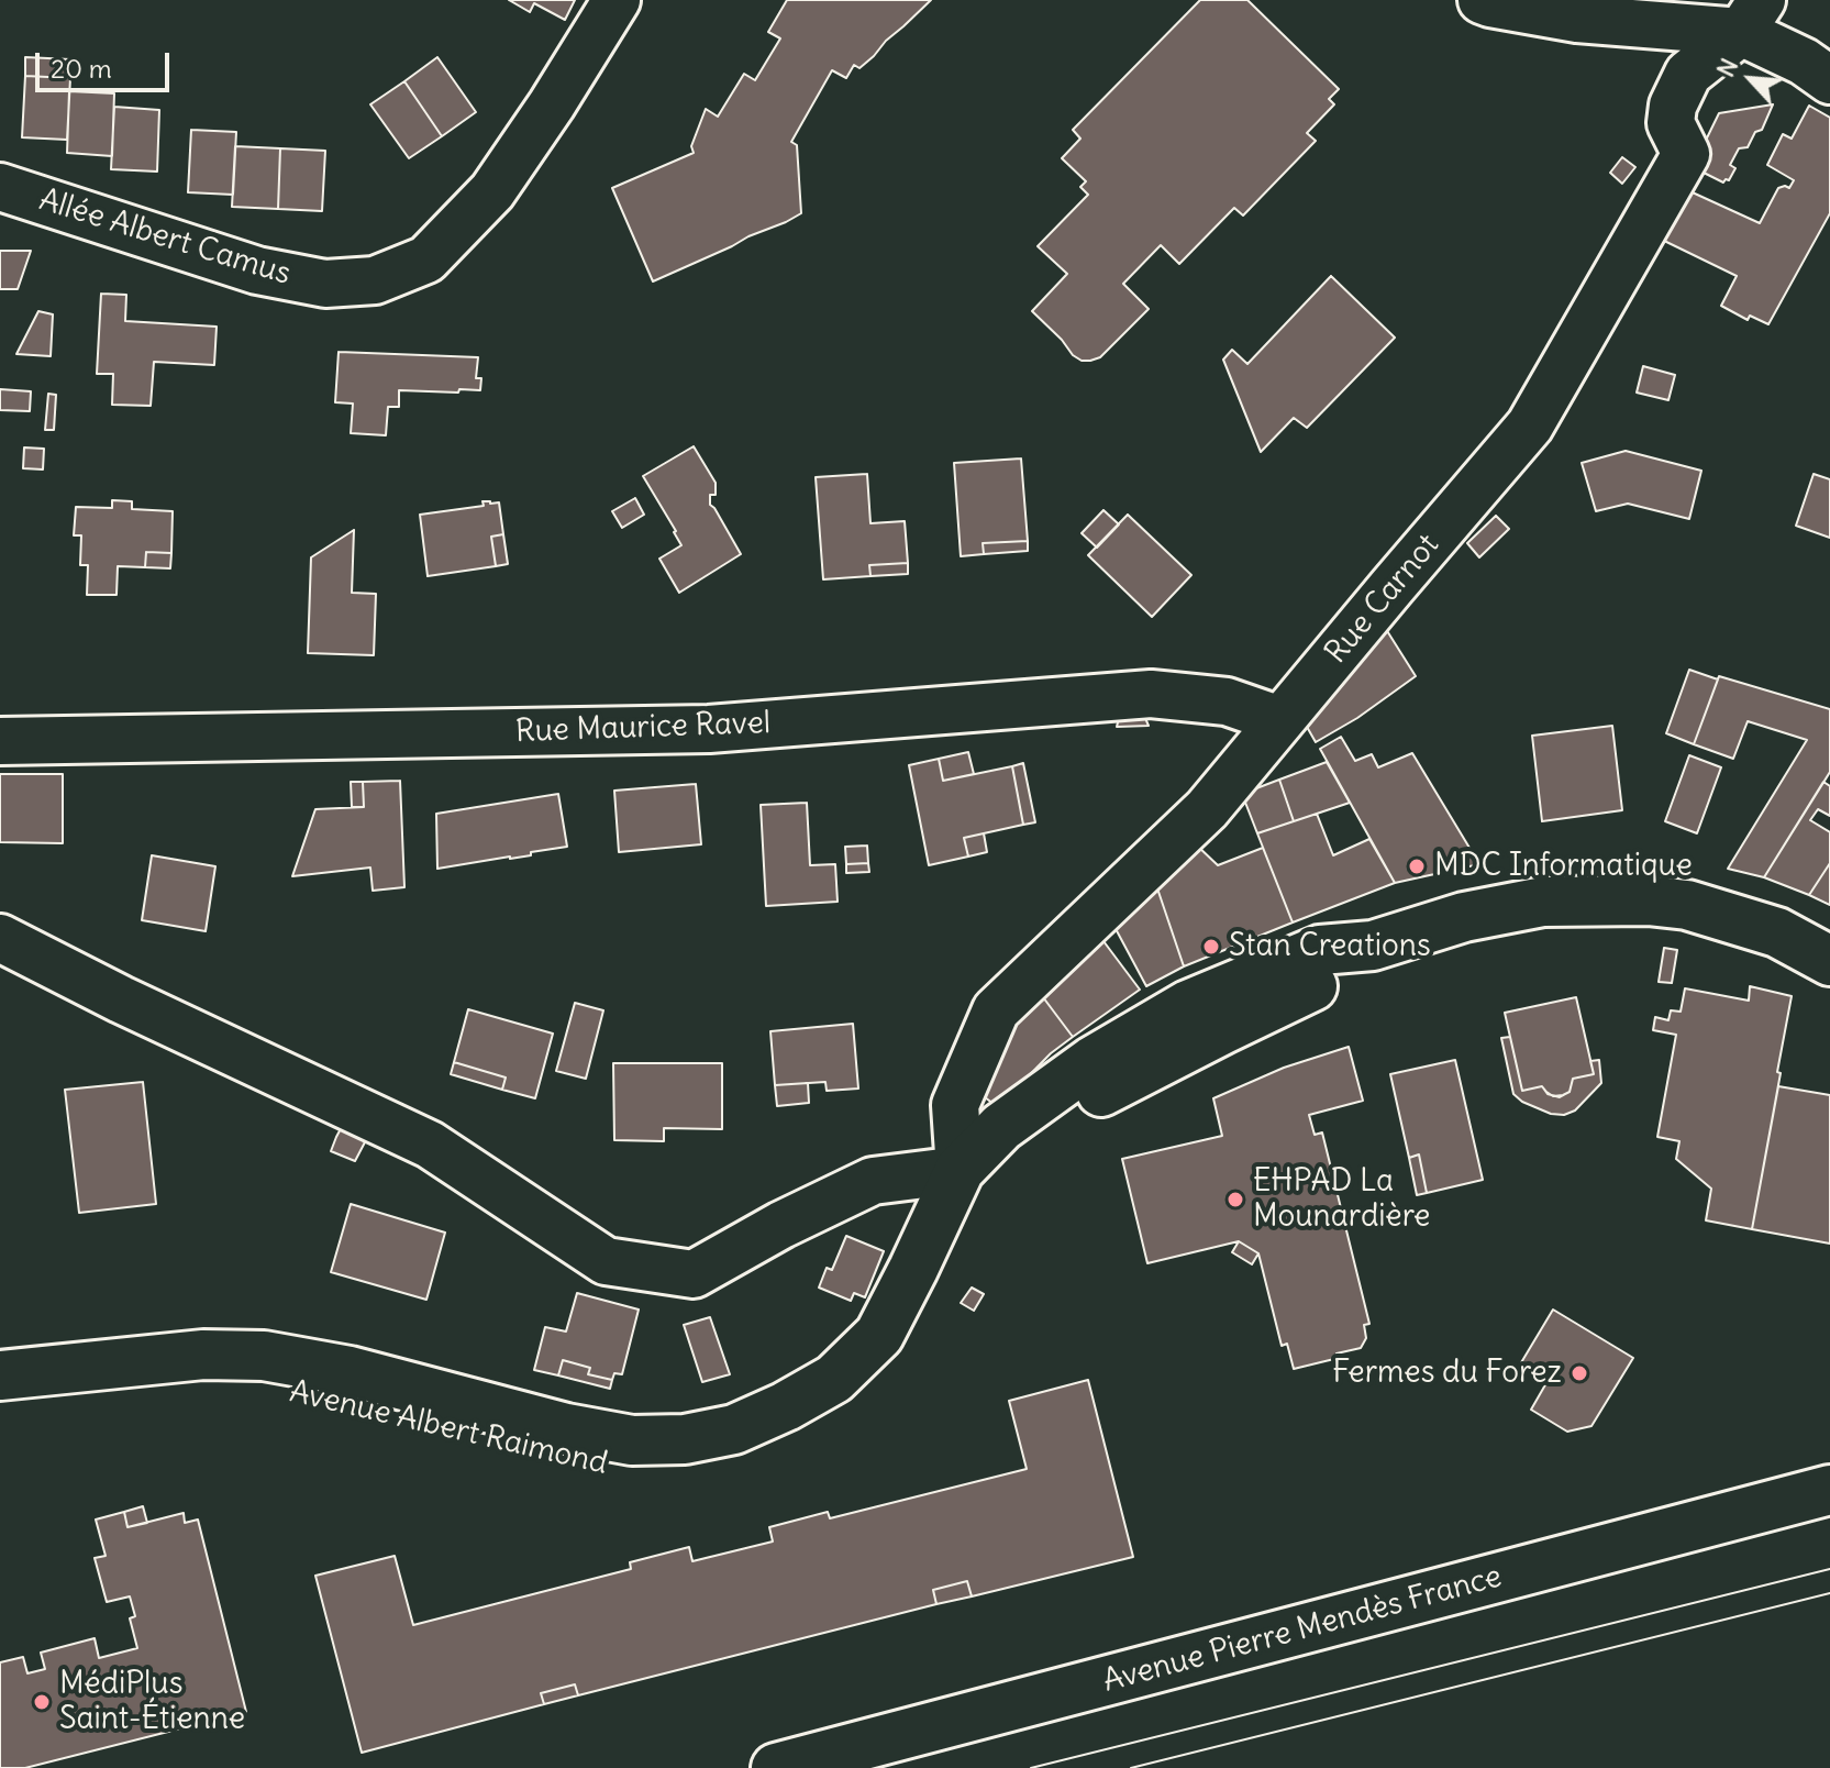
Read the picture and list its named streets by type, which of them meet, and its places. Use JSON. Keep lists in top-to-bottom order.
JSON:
{
  "streets": {
    "street": [
      "Allée Albert Camus",
      "Rue Carnot",
      "Rue Maurice Ravel",
      "Avenue Albert Raimond",
      "Avenue Pierre Mendès France"
    ]
  },
  "crossings": [
    ["Rue Carnot", "Rue Maurice Ravel"],
    ["Rue Carnot", "Avenue Albert Raimond"]
  ],
  "places": [
    "MDC Informatique",
    "Stan Creations",
    "EHPAD La Mounardière",
    "Fermes du Forez",
    "MédiPlus Saint-Étienne"
  ],
  "scale_bar": "20 m",
  "north": "top left"
}
